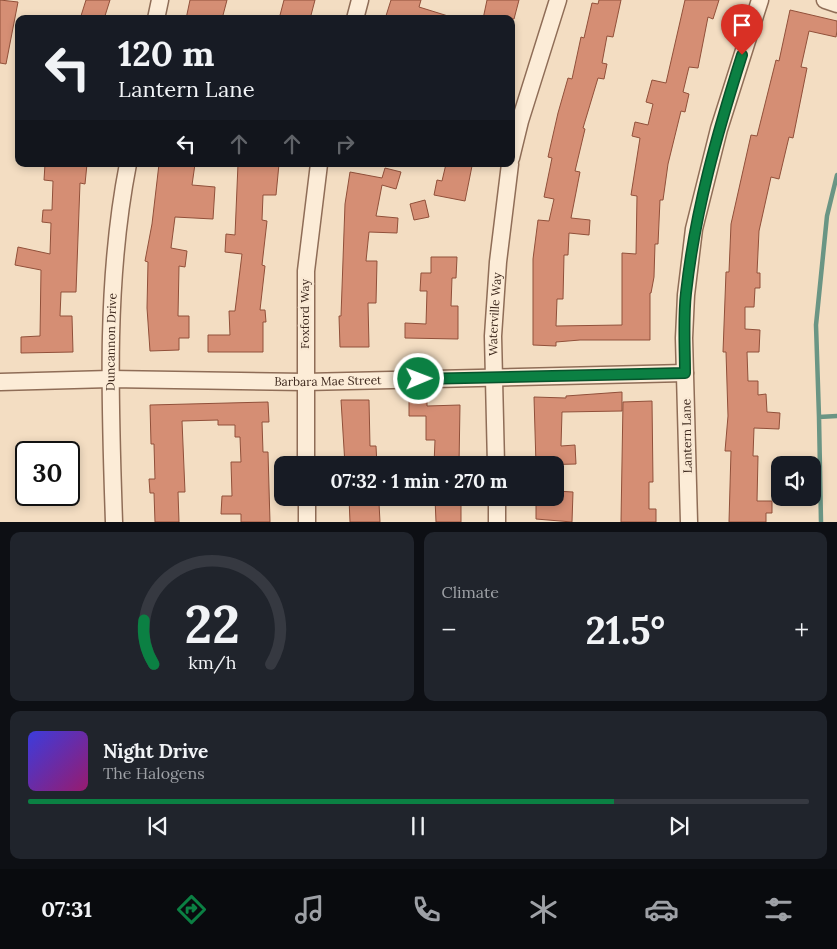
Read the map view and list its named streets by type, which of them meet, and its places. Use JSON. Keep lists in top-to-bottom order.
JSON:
{
  "streets": {
    "street": [
      "Foxford Way",
      "Waterville Way",
      "Duncannon Drive",
      "Barbara Mae Street",
      "Lantern Lane"
    ]
  },
  "crossings": [
    ["Foxford Way", "Barbara Mae Street"],
    ["Waterville Way", "Barbara Mae Street"],
    ["Duncannon Drive", "Barbara Mae Street"],
    ["Barbara Mae Street", "Lantern Lane"]
  ],
  "page": {
    "turn": ["120 m", "Lantern Lane"],
    "limit": "30",
    "trip": "07:32 · 1 min · 270 m",
    "tile": "Climate",
    "heat": ["−", "21.5°", "+"],
    "song": ["Night Drive", "The Halogens"],
    "tabs": "07:31",
    "gauge": ["22", "km/h"]
  }
}
